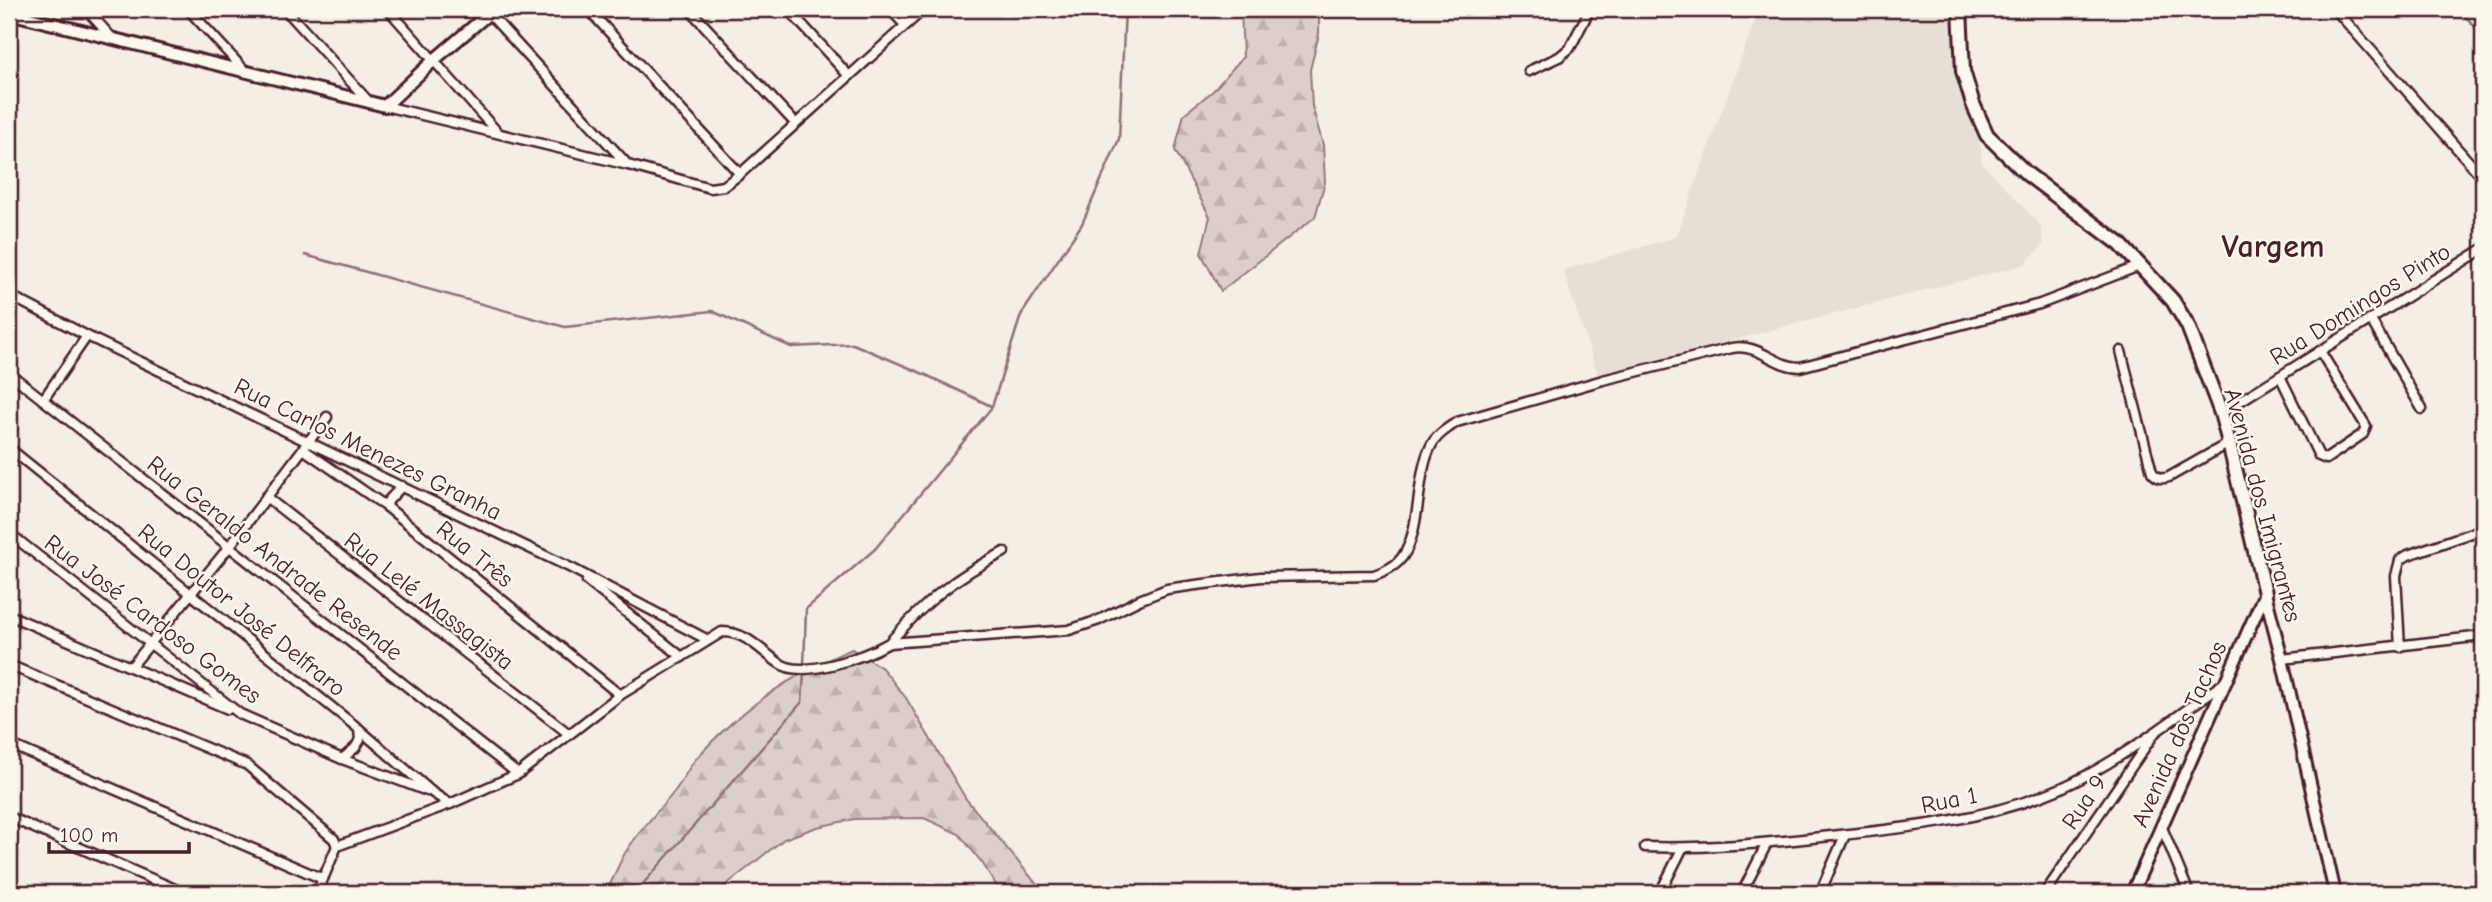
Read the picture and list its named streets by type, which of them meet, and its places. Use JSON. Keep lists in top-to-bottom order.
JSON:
{
  "streets": {
    "main road": ["Avenida dos Imigrantes"],
    "street": [
      "Rua Domingos Pinto",
      "Rua Carlos Menezes Granha",
      "Rua Três",
      "Rua Geraldo Andrade Resende",
      "Rua Lelé Massagista",
      "Rua Doutor José Delfraro",
      "Rua José Cardoso Gomes",
      "Avenida dos Tachos",
      "Rua 1",
      "Rua 9"
    ]
  },
  "crossings": [
    ["Rua Domingos Pinto", "Avenida dos Imigrantes"],
    ["Avenida dos Imigrantes", "Avenida dos Tachos"],
    ["Rua Doutor José Delfraro", "Rua José Cardoso Gomes"],
    ["Avenida dos Tachos", "Rua 1"],
    ["Rua 1", "Rua 9"]
  ],
  "districts": ["Vargem"],
  "scale_bar": "100 m"
}
